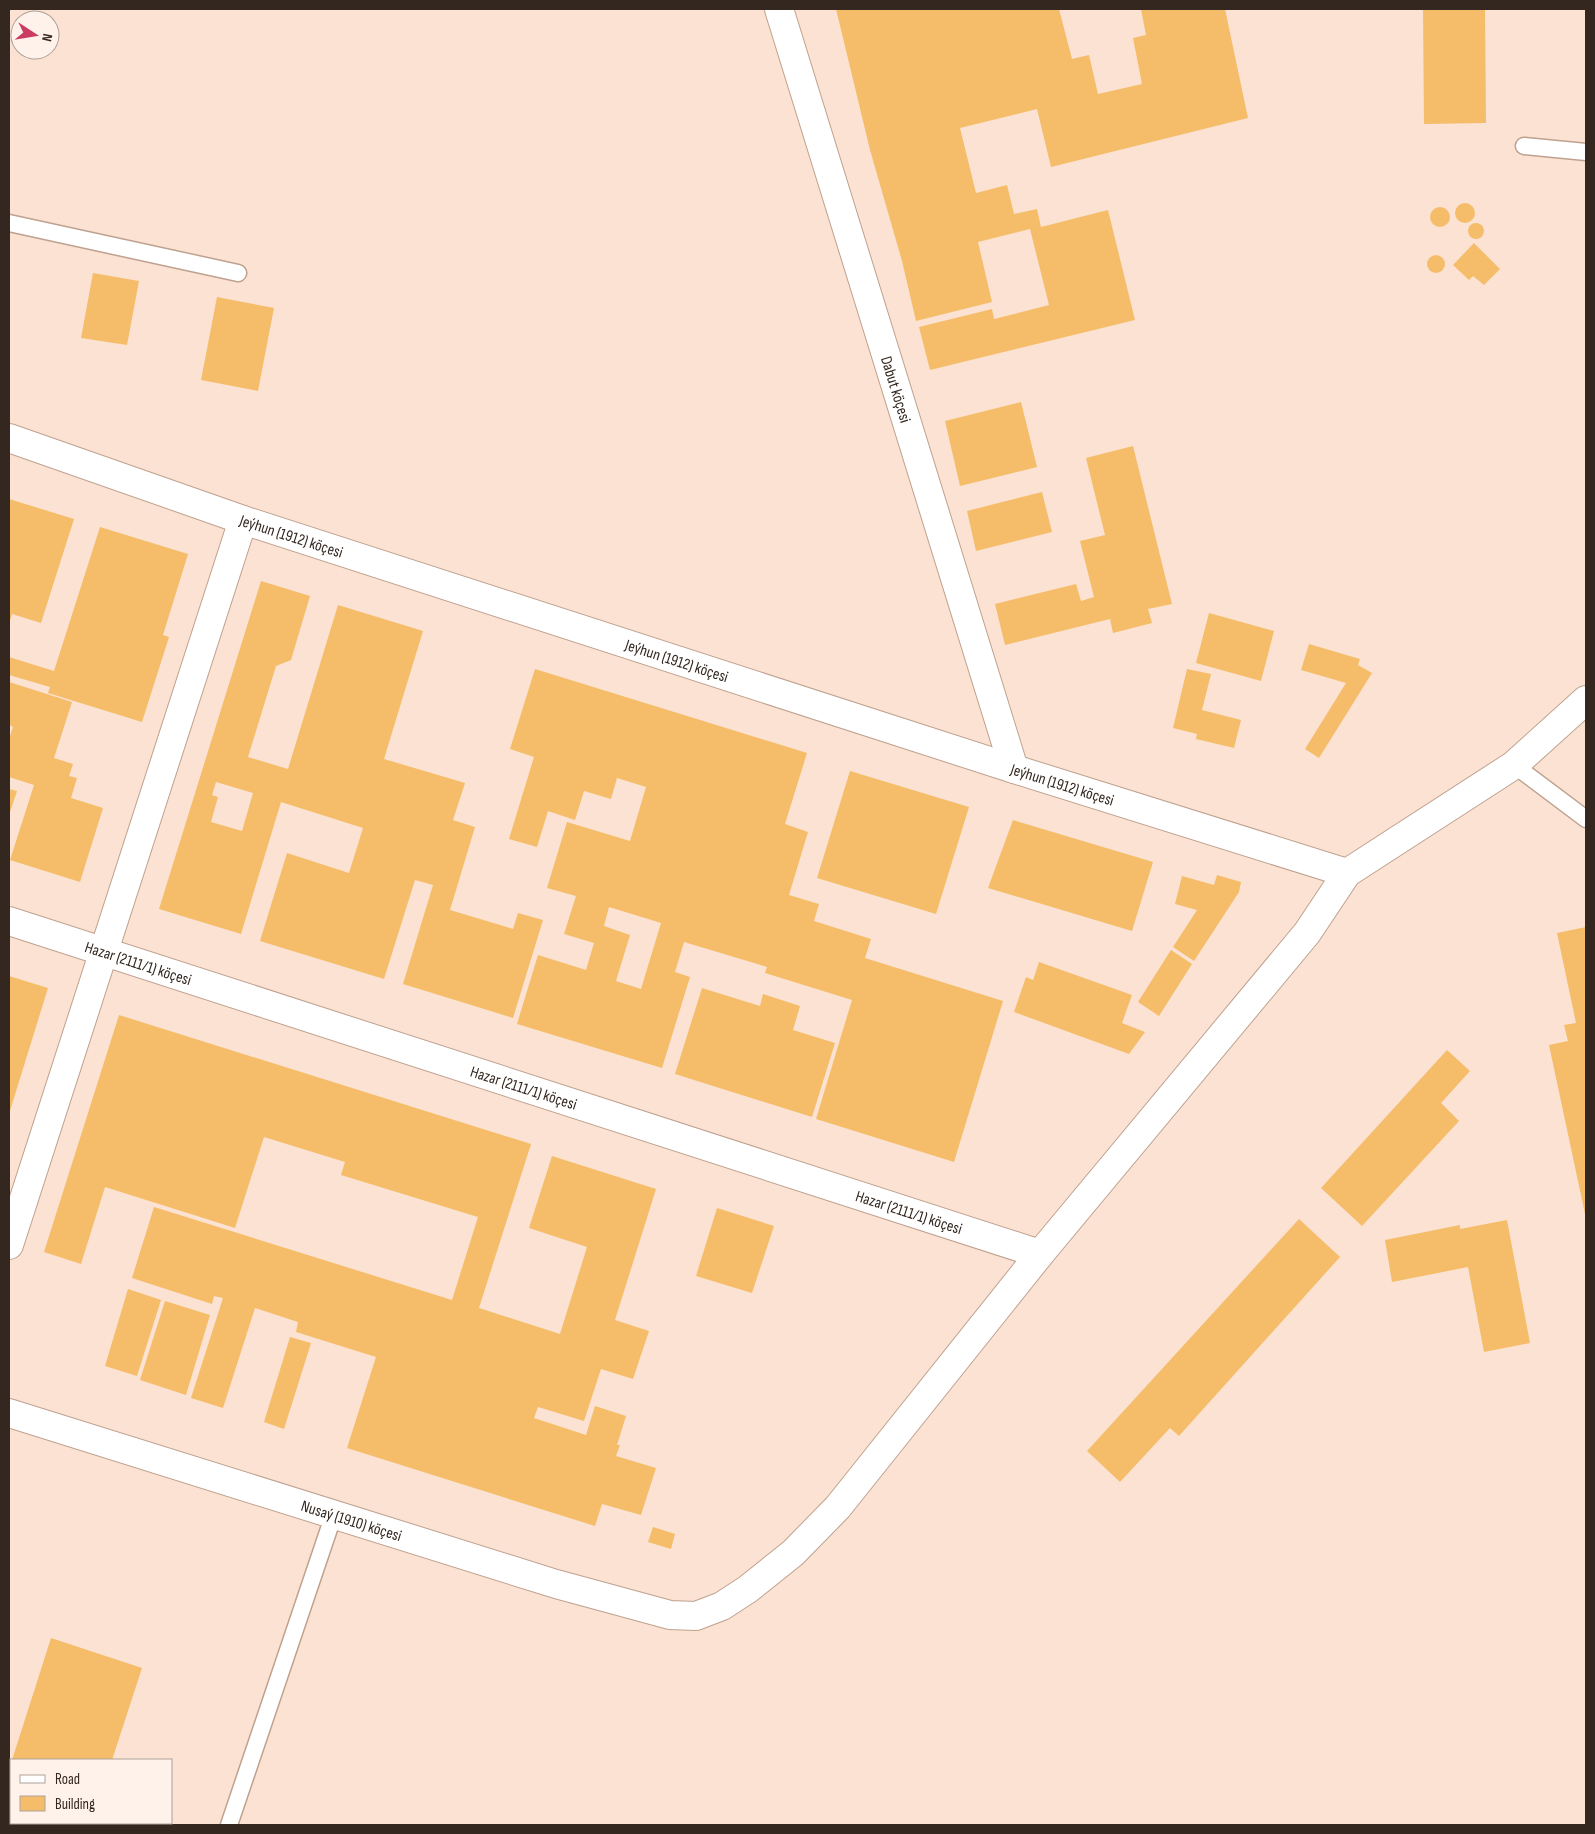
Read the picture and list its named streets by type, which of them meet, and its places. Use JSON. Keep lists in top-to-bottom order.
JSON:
{
  "streets": {
    "street": [
      "Dabut köçesi",
      "Jeýhun (1912) köçesi",
      "Hazar (2111/1) köçesi",
      "Nusaý (1910) köçesi"
    ]
  },
  "crossings": [
    ["Dabut köçesi", "Jeýhun (1912) köçesi"],
    ["Hazar (2111/1) köçesi", "Nusaý (1910) köçesi"]
  ],
  "legend": ["Road", "Building"],
  "north": "right"
}
